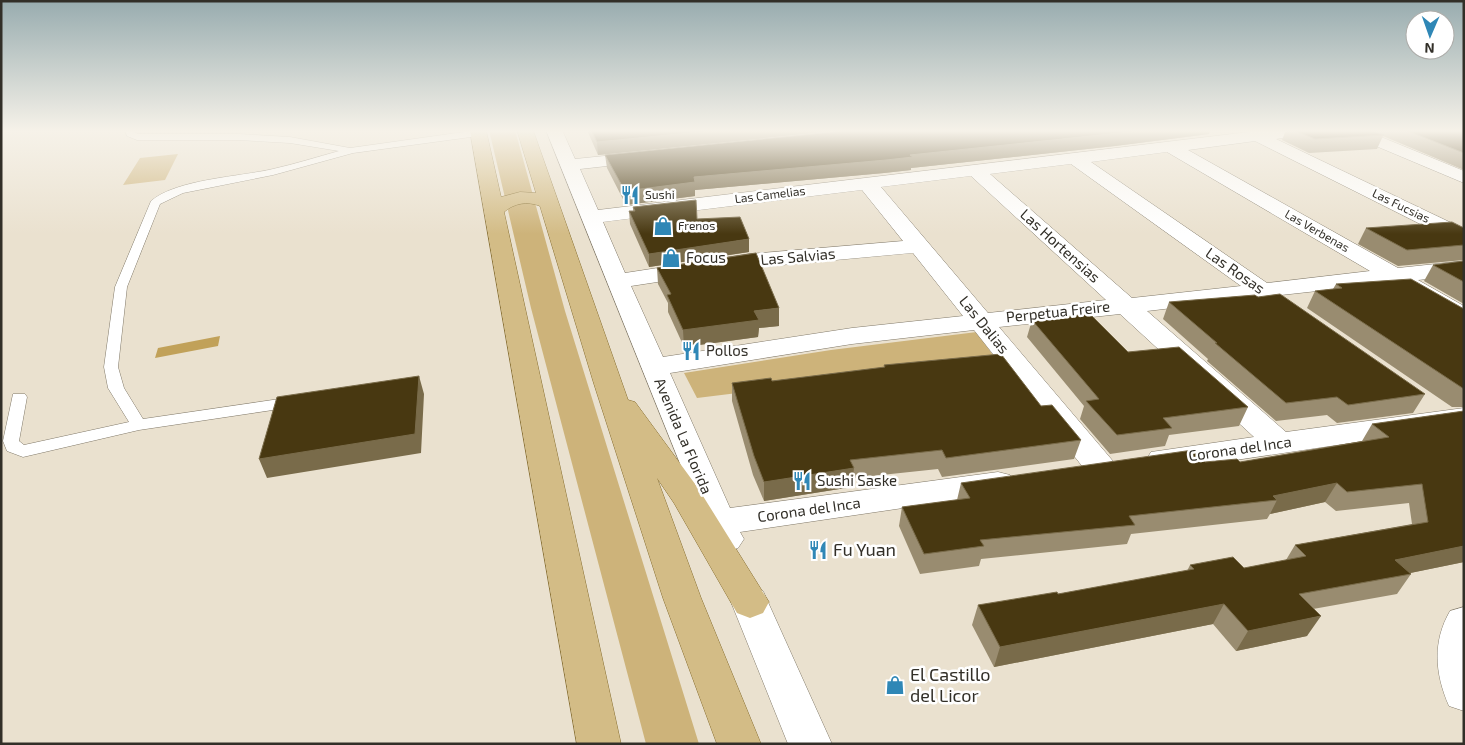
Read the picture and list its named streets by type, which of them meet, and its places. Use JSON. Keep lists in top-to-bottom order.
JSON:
{
  "streets": {
    "street": [
      "Las Camelias",
      "Las Fucsias",
      "Las Verbenas",
      "Las Hortensias",
      "Las Salvias",
      "Las Rosas",
      "Perpetua Freire",
      "Las Dalias",
      "Avenida La Florida",
      "Corona del Inca"
    ]
  },
  "crossings": [
    ["Las Camelias", "Las Hortensias"],
    ["Las Camelias", "Las Dalias"],
    ["Las Camelias", "Avenida La Florida"],
    ["Las Verbenas", "Perpetua Freire"],
    ["Las Hortensias", "Perpetua Freire"],
    ["Las Hortensias", "Corona del Inca"],
    ["Las Salvias", "Las Dalias"],
    ["Las Salvias", "Avenida La Florida"],
    ["Las Rosas", "Perpetua Freire"],
    ["Perpetua Freire", "Las Dalias"],
    ["Perpetua Freire", "Avenida La Florida"],
    ["Las Dalias", "Corona del Inca"],
    ["Avenida La Florida", "Corona del Inca"]
  ],
  "places": {
    "restaurant": [
      "Sushi",
      "Pollos",
      "Sushi Saske",
      "Fu Yuan"
    ],
    "shop": ["Frenos", "Focus", "El Castillo del Licor"]
  },
  "north": "bottom"
}
